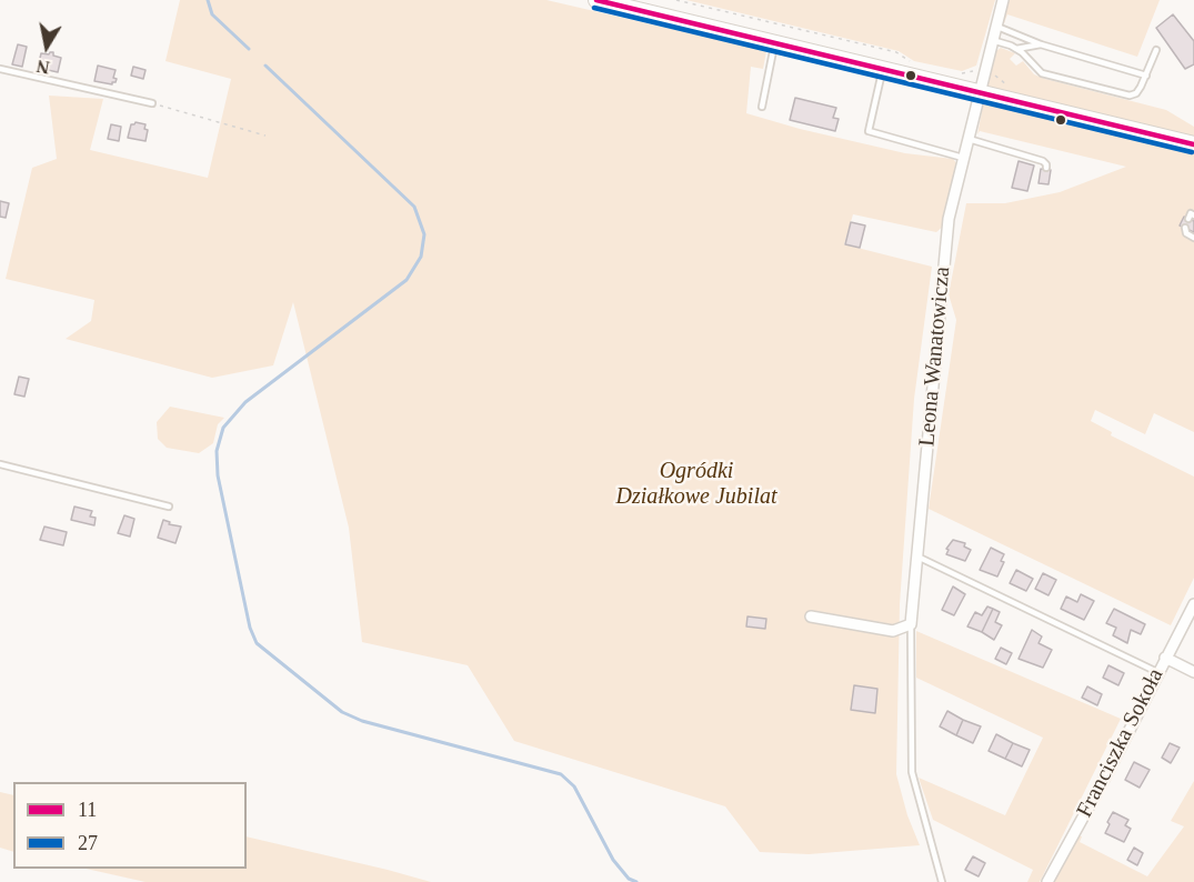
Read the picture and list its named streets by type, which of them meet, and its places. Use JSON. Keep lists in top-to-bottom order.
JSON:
{
  "streets": {
    "street": ["Leona Wanatowicza", "Franciszka Sokoła"]
  },
  "parks": ["Ogródki Działkowe Jubilat"],
  "lines": ["transit line 11", "transit line 27"],
  "legend": ["11", "27"],
  "north": "bottom"
}
